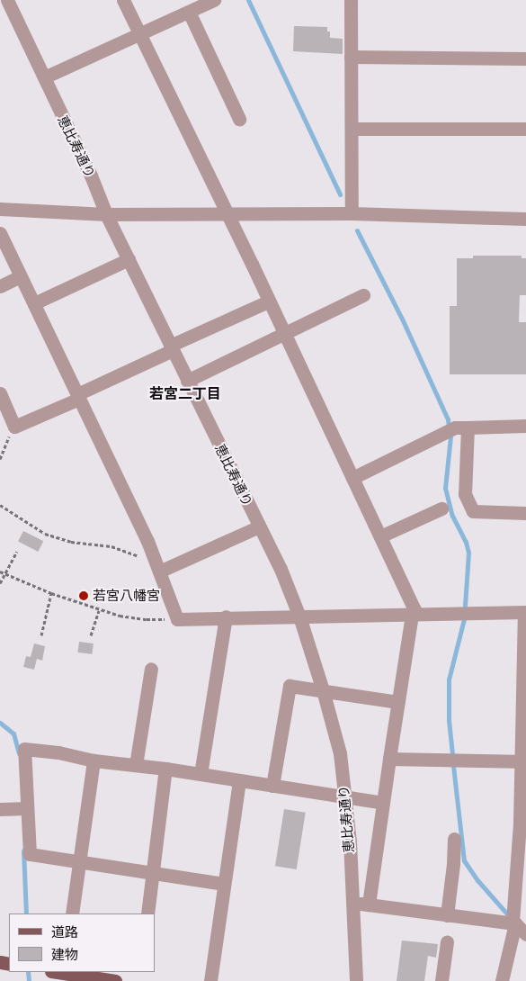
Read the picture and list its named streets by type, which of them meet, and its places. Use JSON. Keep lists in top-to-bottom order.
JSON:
{
  "streets": {
    "street": ["恵比寿通り"]
  },
  "districts": ["若宮二丁目"],
  "places": ["若宮八幡宮"],
  "legend": ["道路", "建物"]
}
